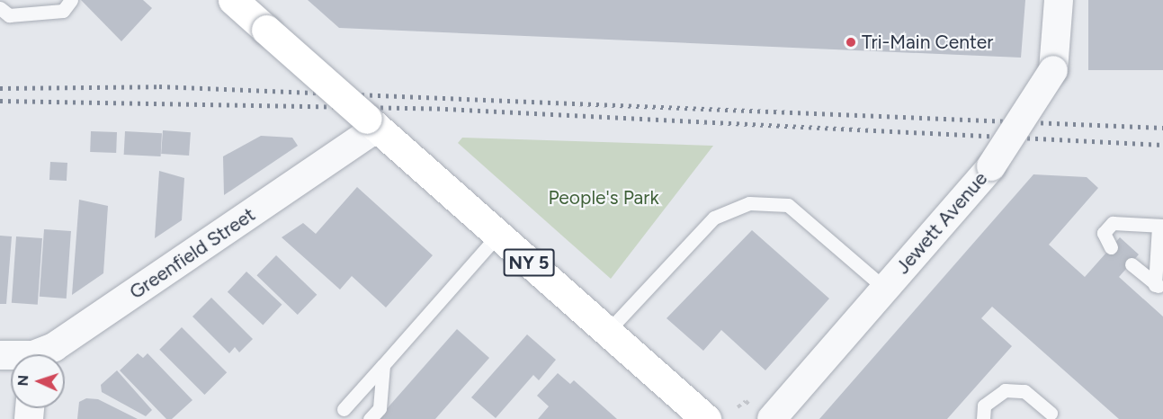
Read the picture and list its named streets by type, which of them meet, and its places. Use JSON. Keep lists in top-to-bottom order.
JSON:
{
  "streets": {
    "main road": ["NY 5"],
    "street": ["Jewett Avenue", "Greenfield Street"]
  },
  "crossings": [
    ["Greenfield Street", "NY 5"]
  ],
  "parks": ["People's Park"],
  "places": ["Tri-Main Center"],
  "north": "left"
}
